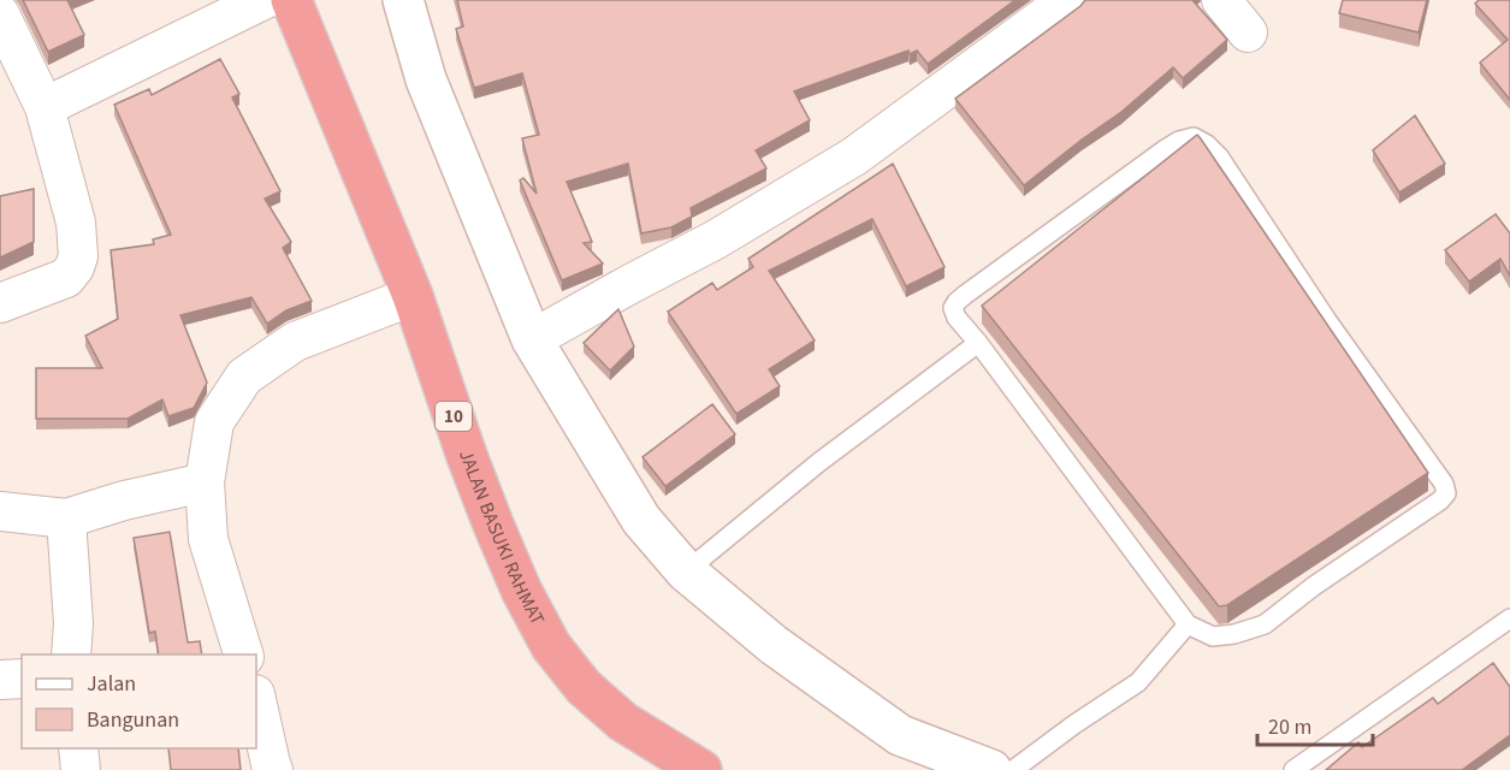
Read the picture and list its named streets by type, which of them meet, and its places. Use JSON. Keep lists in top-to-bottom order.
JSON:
{
  "streets": {
    "highway": ["10", "JALAN BASUKI RAHMAT"]
  },
  "legend": ["Jalan", "Bangunan"],
  "scale_bar": "20 m"
}
